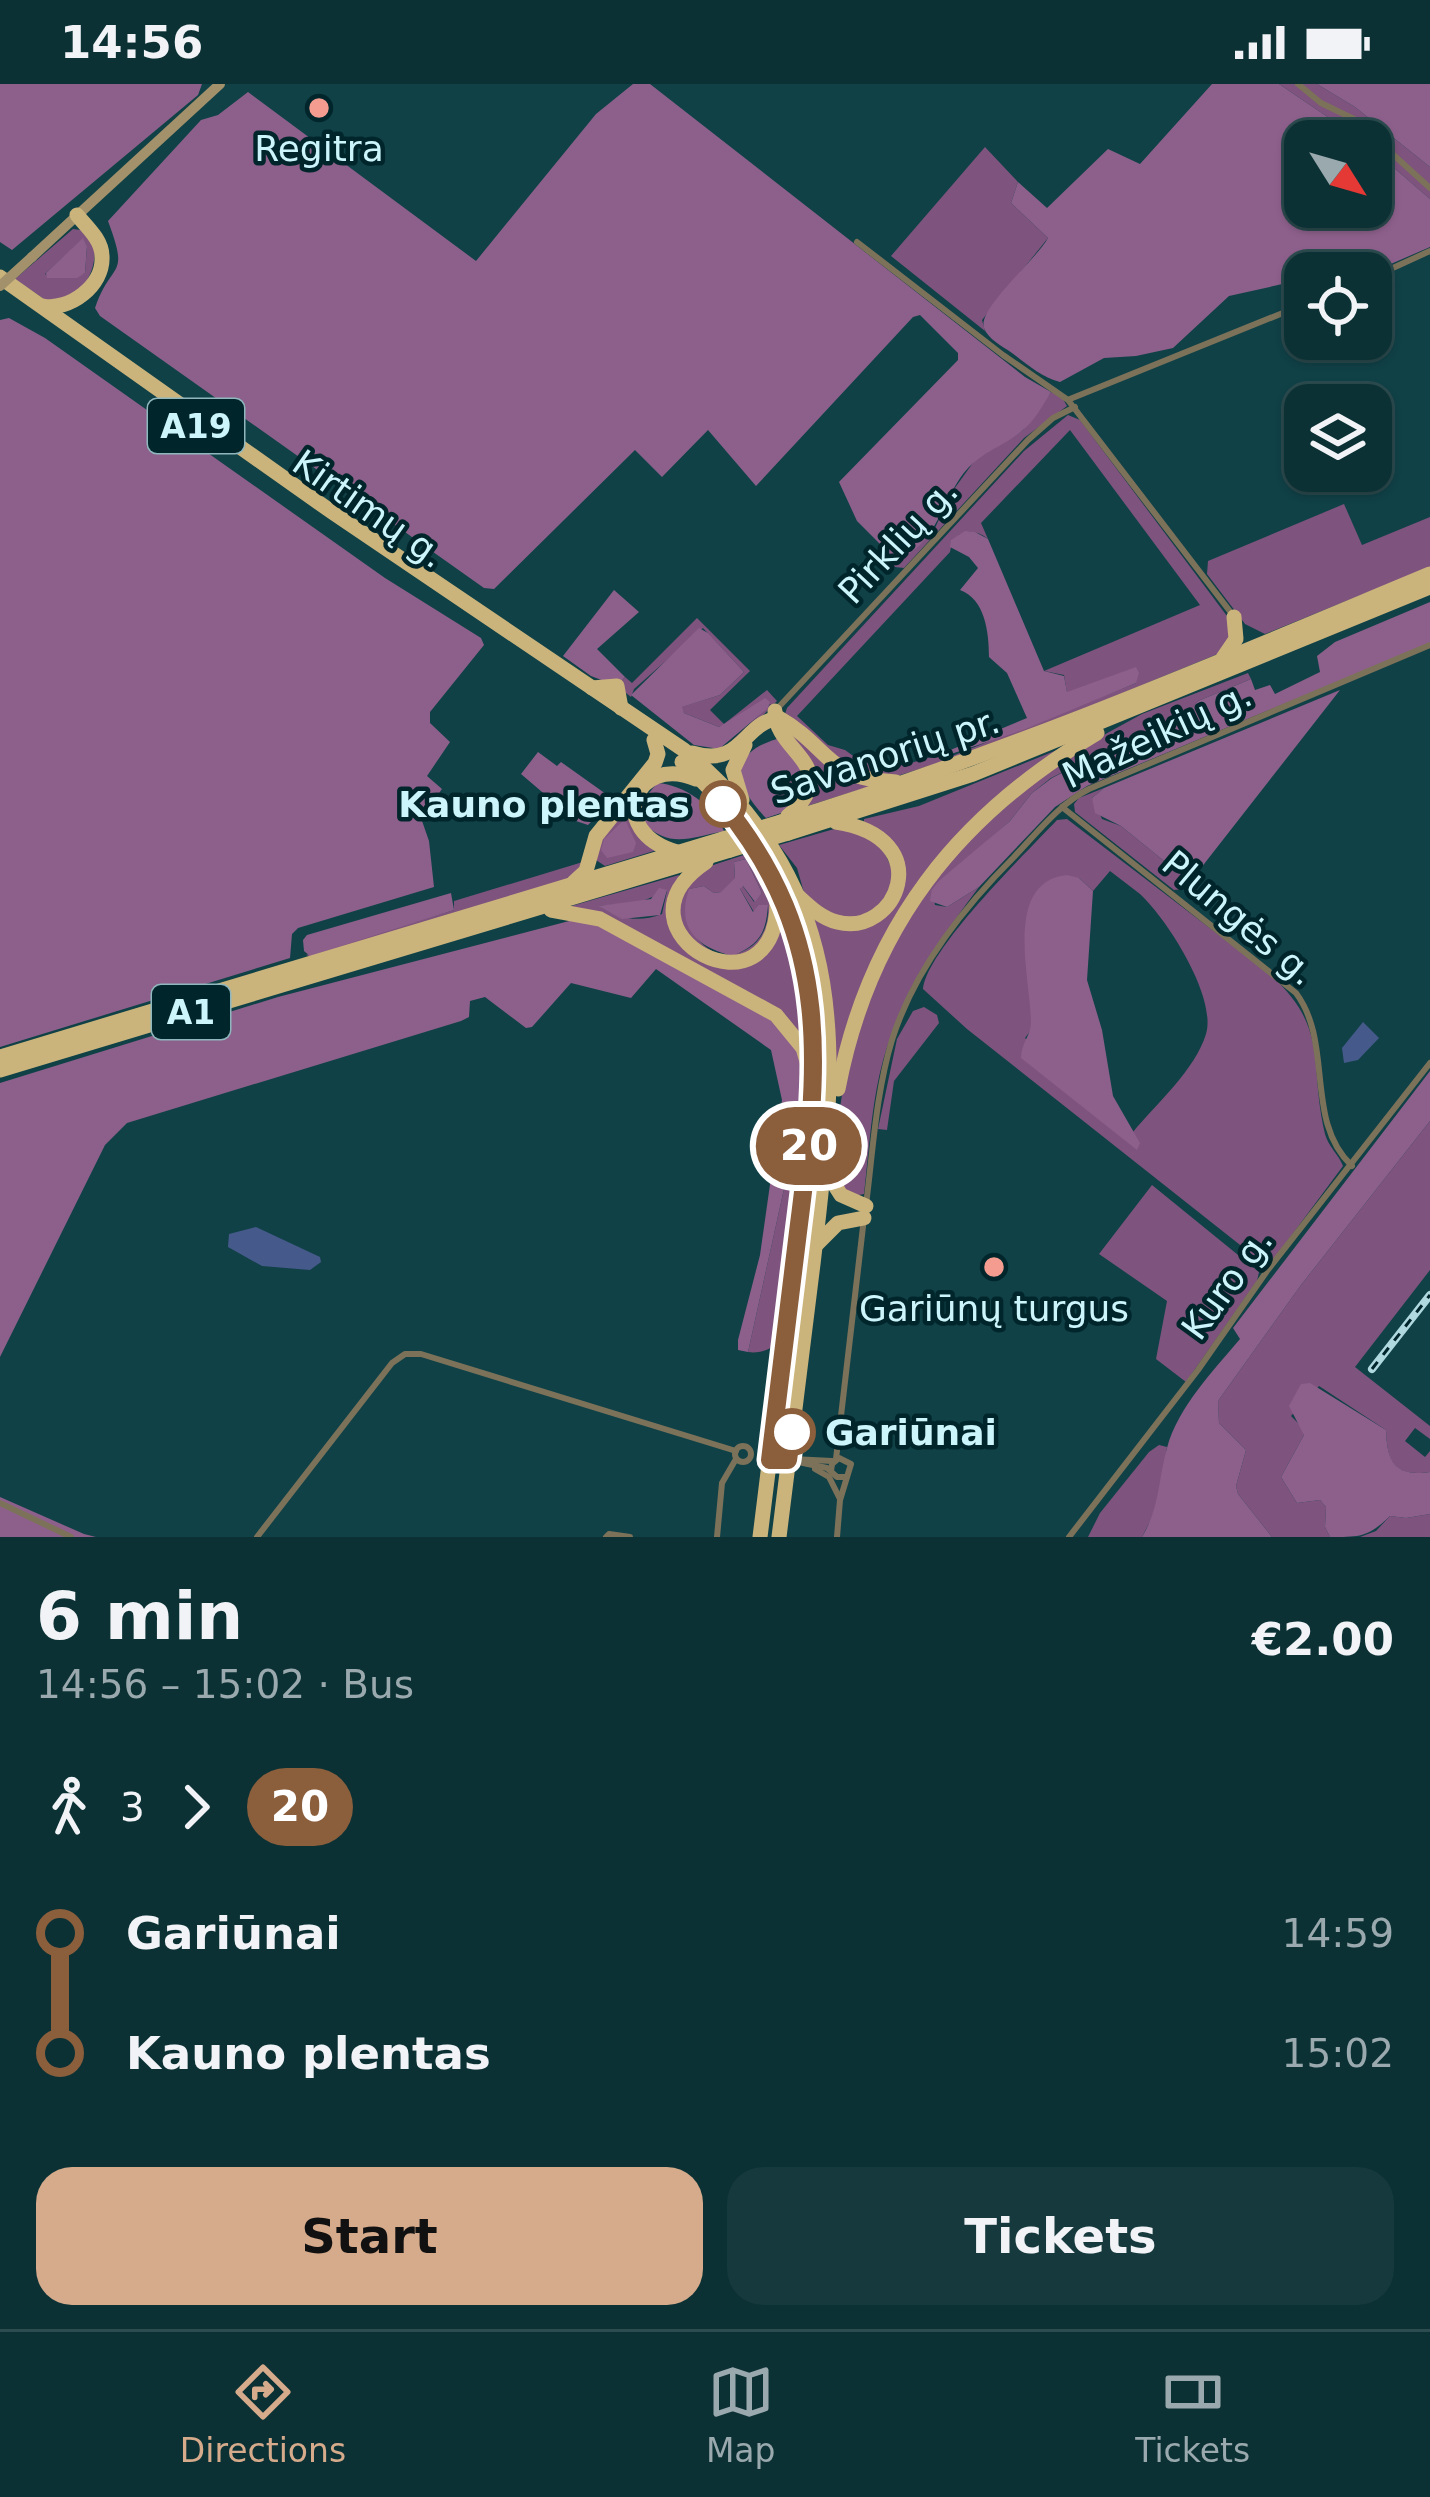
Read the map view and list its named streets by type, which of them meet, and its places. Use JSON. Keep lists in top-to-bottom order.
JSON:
{
  "streets": {
    "highway": [
      "A19",
      "Kirtimų g.",
      "Savanorių pr.",
      "A1"
    ],
    "street": [
      "Pirklių g.",
      "Mažeikių g.",
      "Plungės g.",
      "Kuro g."
    ]
  },
  "crossings": [
    ["A19", "Kirtimų g."],
    ["Mažeikių g.", "Plungės g."],
    ["Plungės g.", "Kuro g."]
  ],
  "places": [
    "Regitra",
    "Kauno plentas",
    "Gariūnų turgus",
    "Gariūnai"
  ],
  "lines": ["bus line 20"],
  "north": "bottom right",
  "page": {
    "status": "14:56",
    "on_map": "20",
    "heading": ["6 min", "14:56 – 15:02 · Bus", "€2.00"],
    "legs": ["3", "20"],
    "list": [
      {
        "name": "Gariūnai",
        "value": "14:59"
      },
      {
        "name": "Kauno plentas",
        "value": "15:02"
      }
    ],
    "buttons": ["Start", "Tickets"],
    "tabs": ["Directions", "Map", "Tickets"]
  }
}
